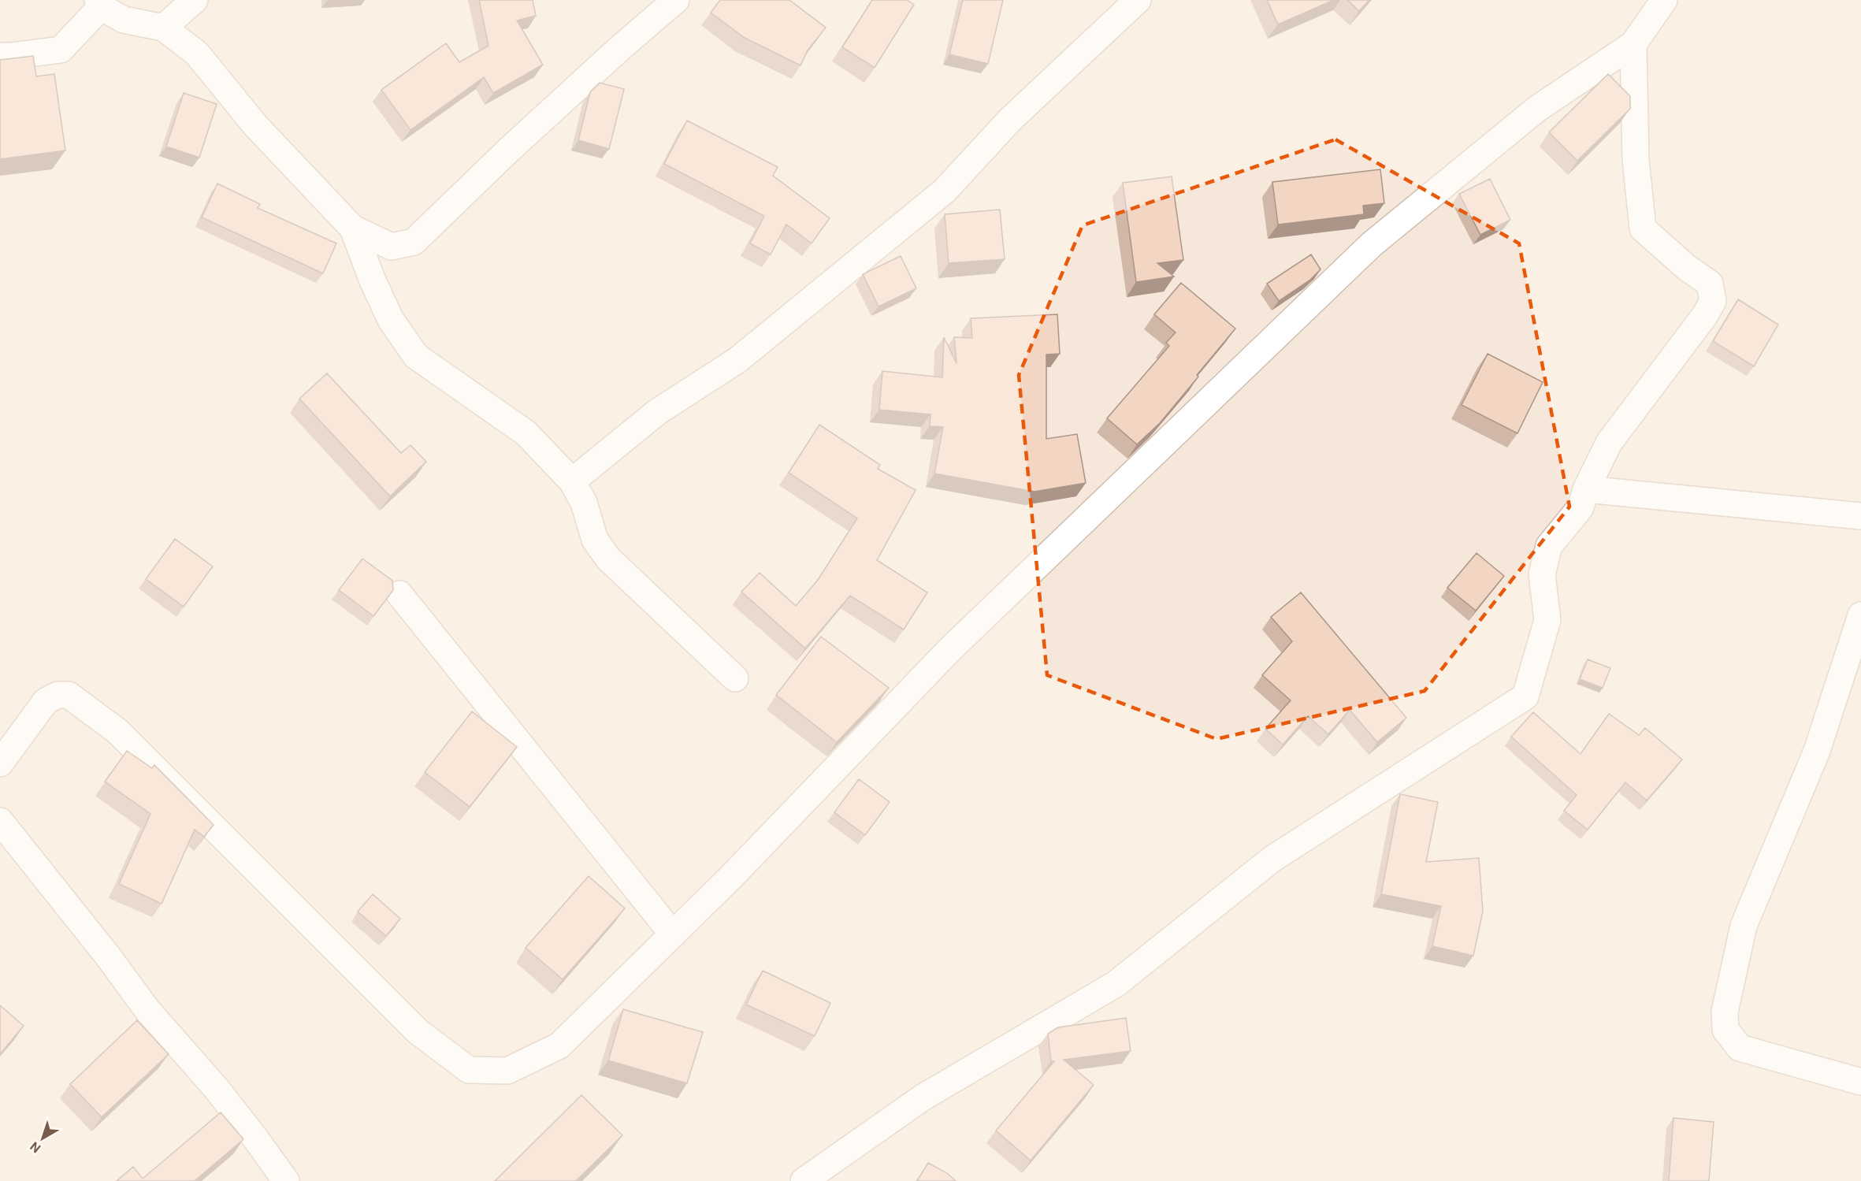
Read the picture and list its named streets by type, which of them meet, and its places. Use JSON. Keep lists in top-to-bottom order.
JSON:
{
  "north": "bottom left"
}
